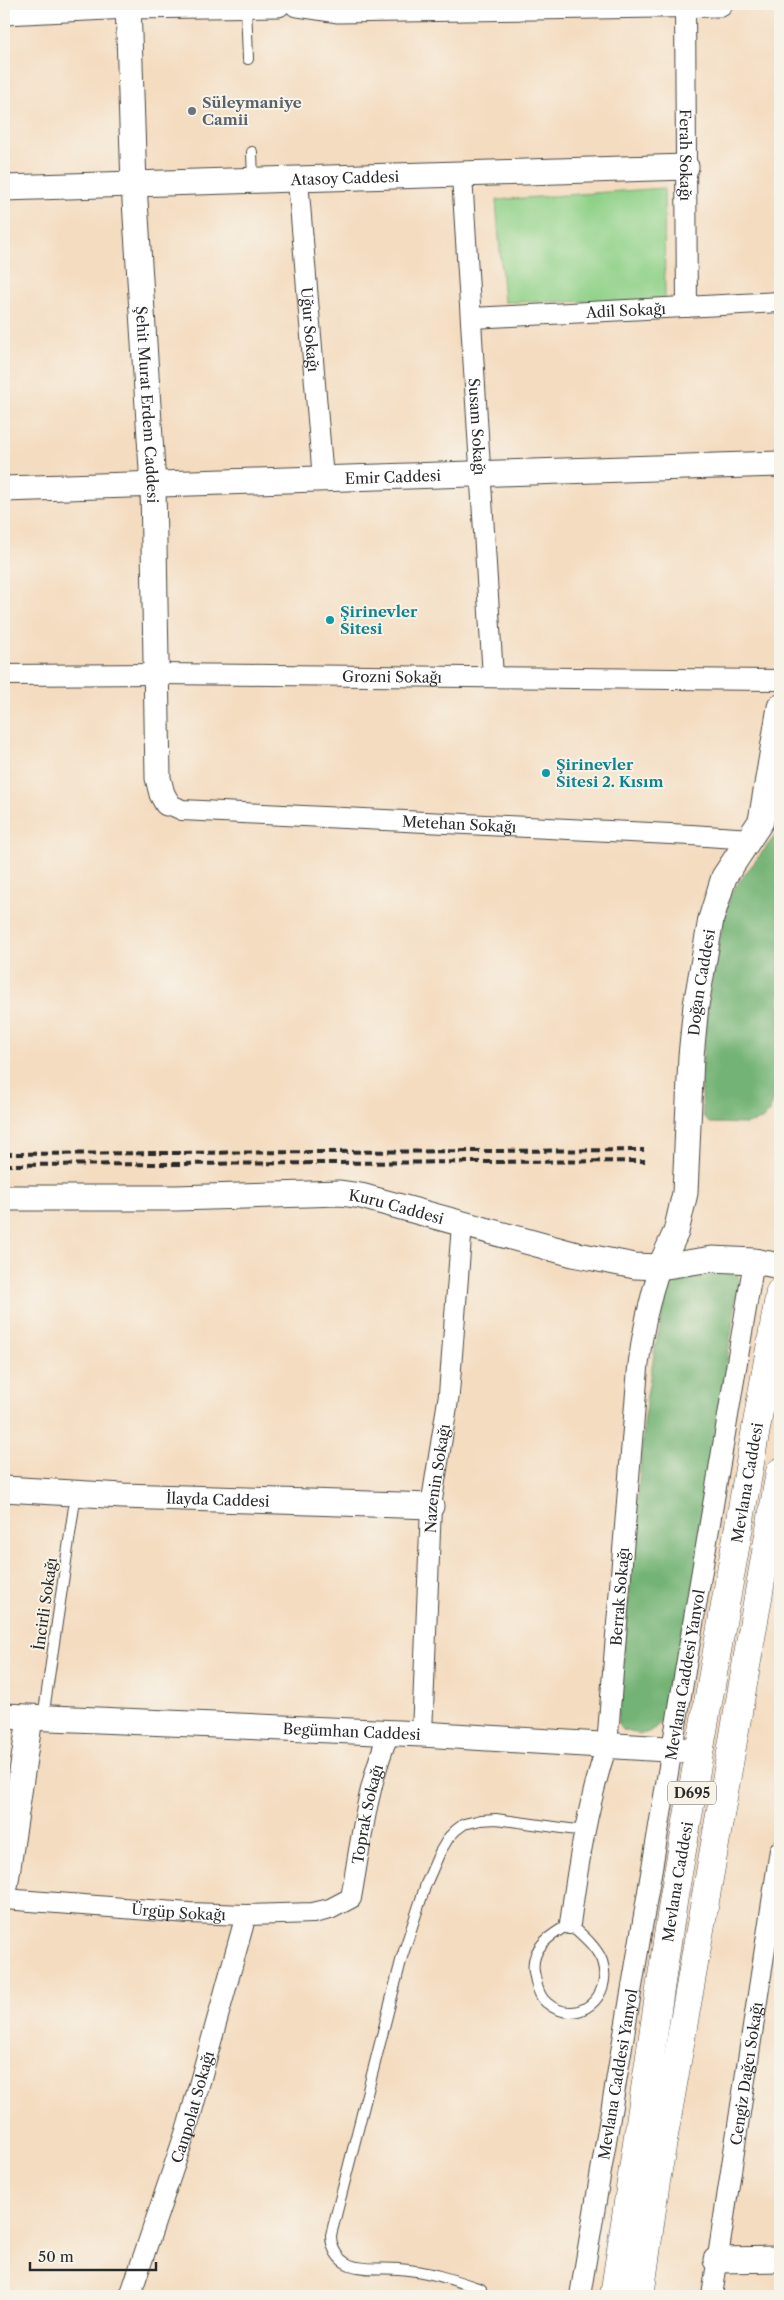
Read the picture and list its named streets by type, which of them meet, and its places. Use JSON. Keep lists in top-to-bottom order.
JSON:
{
  "streets": {
    "main road": ["Mevlana Caddesi", "D695"],
    "street": [
      "Ferah Sokağı",
      "Atasoy Caddesi",
      "Adil Sokağı",
      "Uğur Sokağı",
      "Şehit Murat Erdem Caddesi",
      "Susam Sokağı",
      "Emir Caddesi",
      "Grozni Sokağı",
      "Metehan Sokağı",
      "Doğan Caddesi",
      "Kuru Caddesi",
      "Nazenin Sokağı",
      "İlayda Caddesi",
      "Berrak Sokağı",
      "Mevlana Caddesi Yanyol",
      "Begümhan Caddesi",
      "Toprak Sokağı",
      "Ürgüp Sokağı",
      "Cengiz Dağcı Sokağı",
      "Canpolat Sokağı"
    ],
    "lane": ["İncirli Sokağı"]
  },
  "crossings": [
    ["Ferah Sokağı", "Atasoy Caddesi"],
    ["Ferah Sokağı", "Adil Sokağı"],
    ["Atasoy Caddesi", "Uğur Sokağı"],
    ["Atasoy Caddesi", "Şehit Murat Erdem Caddesi"],
    ["Atasoy Caddesi", "Susam Sokağı"],
    ["Adil Sokağı", "Susam Sokağı"],
    ["Uğur Sokağı", "Emir Caddesi"],
    ["Şehit Murat Erdem Caddesi", "Emir Caddesi"],
    ["Şehit Murat Erdem Caddesi", "Grozni Sokağı"],
    ["Şehit Murat Erdem Caddesi", "Metehan Sokağı"],
    ["Susam Sokağı", "Emir Caddesi"],
    ["Susam Sokağı", "Grozni Sokağı"],
    ["Metehan Sokağı", "Doğan Caddesi"],
    ["Doğan Caddesi", "Kuru Caddesi"],
    ["Doğan Caddesi", "Berrak Sokağı"],
    ["Kuru Caddesi", "Nazenin Sokağı"],
    ["Kuru Caddesi", "Berrak Sokağı"],
    ["Kuru Caddesi", "Mevlana Caddesi Yanyol"],
    ["Nazenin Sokağı", "İlayda Caddesi"],
    ["Nazenin Sokağı", "Begümhan Caddesi"],
    ["Mevlana Caddesi", "Mevlana Caddesi Yanyol"],
    ["Mevlana Caddesi", "Begümhan Caddesi"],
    ["İlayda Caddesi", "İncirli Sokağı"],
    ["Berrak Sokağı", "Begümhan Caddesi"],
    ["İncirli Sokağı", "Begümhan Caddesi"],
    ["Mevlana Caddesi Yanyol", "Begümhan Caddesi"],
    ["Begümhan Caddesi", "Toprak Sokağı"],
    ["Toprak Sokağı", "Ürgüp Sokağı"],
    ["Ürgüp Sokağı", "Canpolat Sokağı"]
  ],
  "places": ["Süleymaniye Camii", "Şirinevler Sitesi", "Şirinevler Sitesi 2. Kısım"],
  "scale_bar": "50 m"
}
